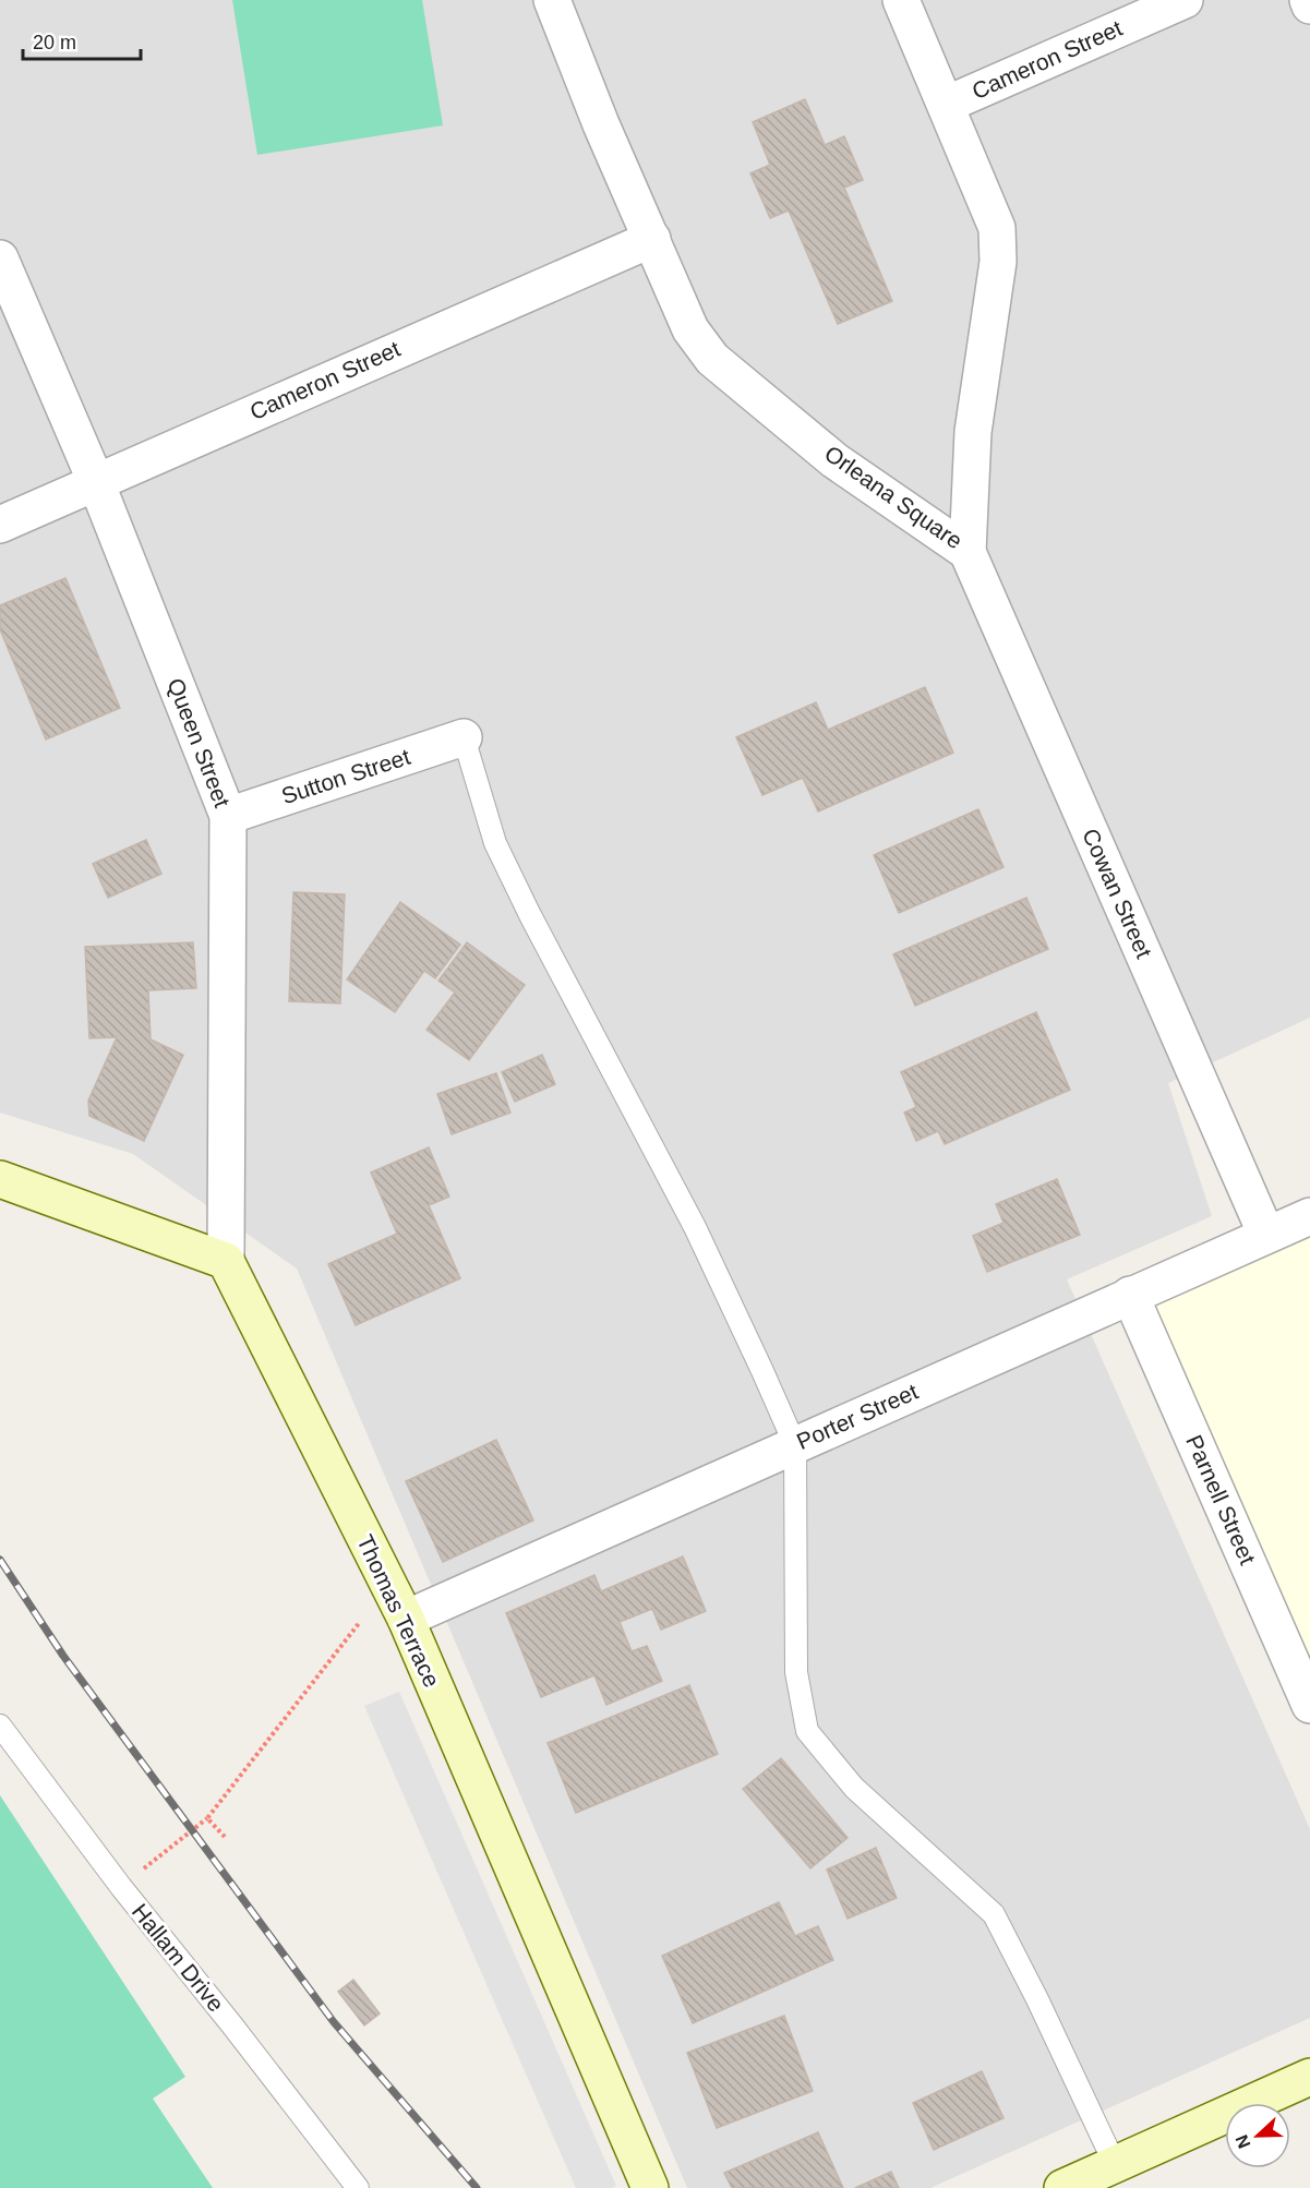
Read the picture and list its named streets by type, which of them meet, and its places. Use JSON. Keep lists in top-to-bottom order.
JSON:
{
  "streets": {
    "street": [
      "Cameron Street",
      "Orleana Square",
      "Queen Street",
      "Sutton Street",
      "Cowan Street",
      "Porter Street",
      "Parnell Street",
      "Thomas Terrace"
    ],
    "lane": ["Hallam Drive"]
  },
  "crossings": [
    ["Cameron Street", "Orleana Square"],
    ["Cameron Street", "Queen Street"],
    ["Orleana Square", "Cowan Street"],
    ["Queen Street", "Sutton Street"],
    ["Queen Street", "Thomas Terrace"],
    ["Cowan Street", "Porter Street"],
    ["Porter Street", "Parnell Street"],
    ["Porter Street", "Thomas Terrace"]
  ],
  "scale_bar": "20 m",
  "north": "left"
}
